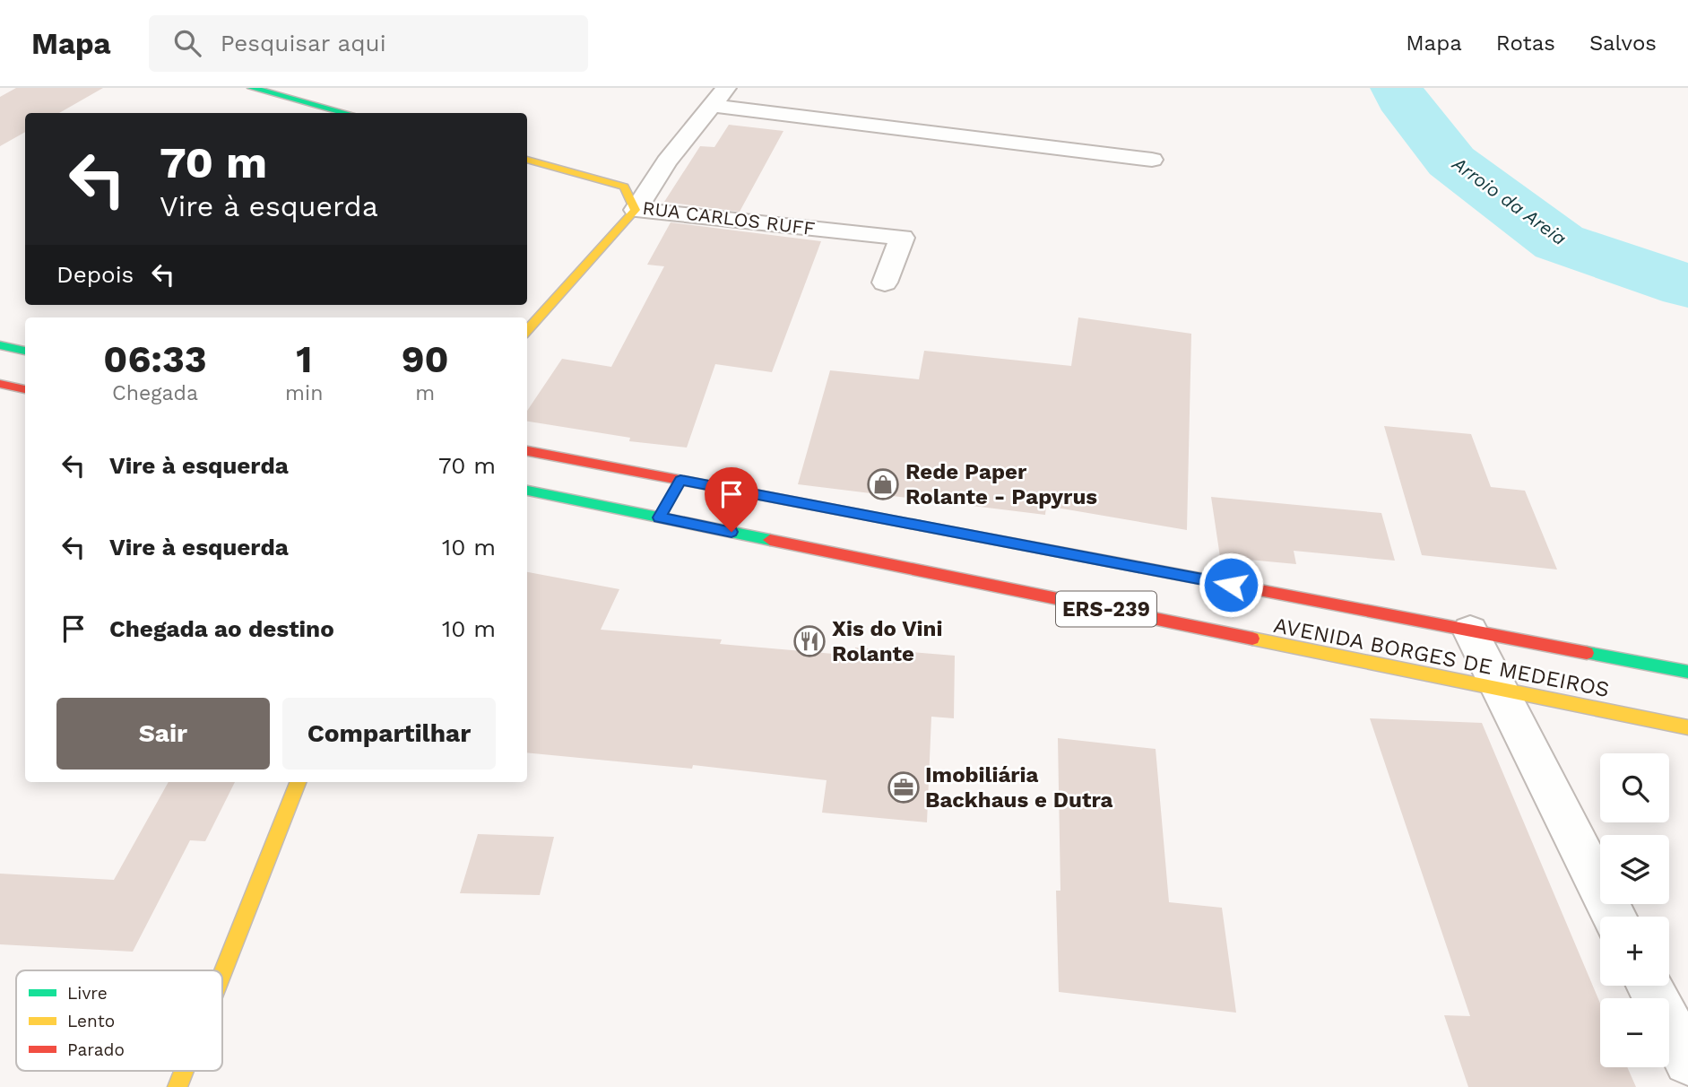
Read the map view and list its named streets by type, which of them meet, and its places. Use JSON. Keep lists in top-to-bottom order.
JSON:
{
  "streets": {
    "main road": ["RUA CARLOS RUFF", "ERS-239", "AVENIDA BORGES DE MEDEIROS"]
  },
  "water": ["Arroio da Areia"],
  "places": {
    "shop": ["Rede Paper Rolante - Papyrus"],
    "restaurant": ["Xis do Vini Rolante"],
    "office": ["Imobiliária Backhaus e Dutra"]
  },
  "legend": ["Livre", "Lento", "Parado"],
  "page": {
    "header": "Mapa",
    "search": "Pesquisar aqui",
    "nav": ["Mapa", "Rotas", "Salvos"],
    "turn": ["70 m", "Vire à esquerda"],
    "then": "Depois",
    "eta": [
      "06:33",
      "Chegada",
      "1",
      "min",
      "90",
      "m"
    ],
    "list": [
      {
        "name": "Vire à esquerda",
        "value": "70 m"
      },
      {
        "name": "Vire à esquerda",
        "value": "10 m"
      },
      {
        "name": "Chegada ao destino",
        "value": "10 m"
      }
    ],
    "buttons": ["Sair", "Compartilhar"],
    "map_buttons": ["+", "−"]
  }
}
